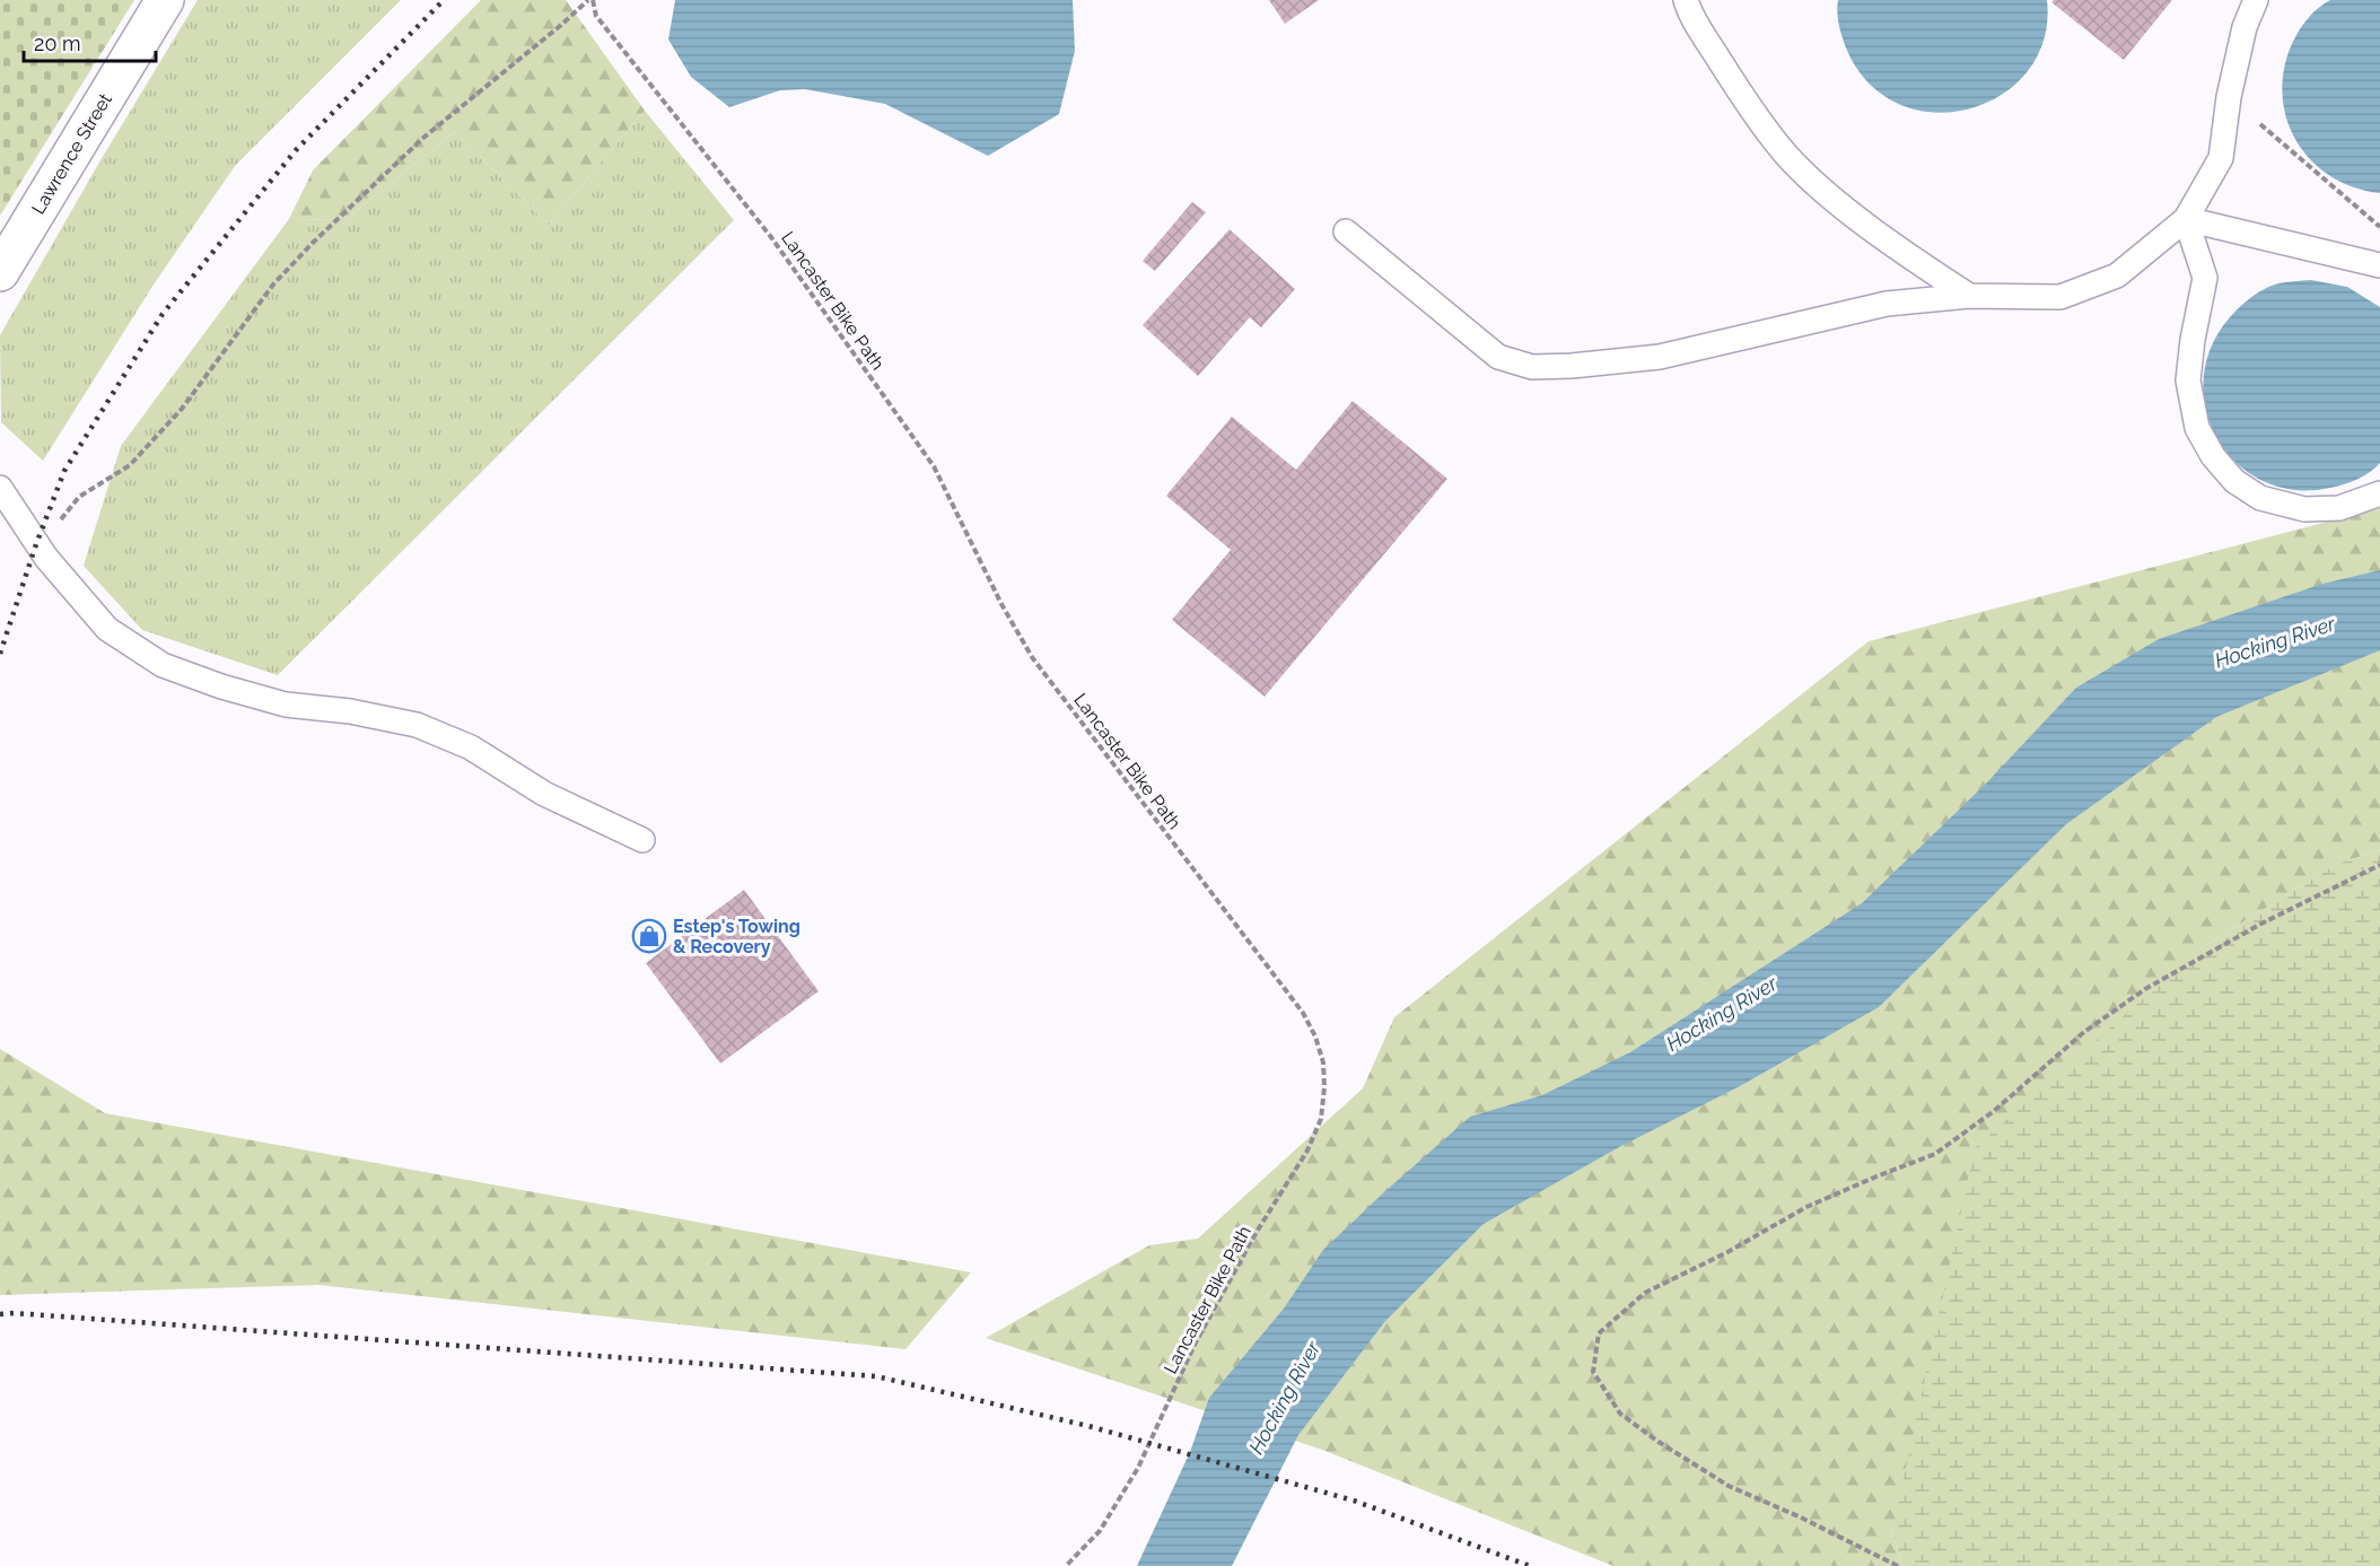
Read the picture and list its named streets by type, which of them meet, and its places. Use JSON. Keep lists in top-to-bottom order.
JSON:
{
  "streets": {
    "street": ["Lawrence Street"],
    "path": ["Lancaster Bike Path"]
  },
  "water": ["Hocking River"],
  "places": {
    "shop": ["Estep's Towing & Recovery"]
  },
  "scale_bar": "20 m"
}
